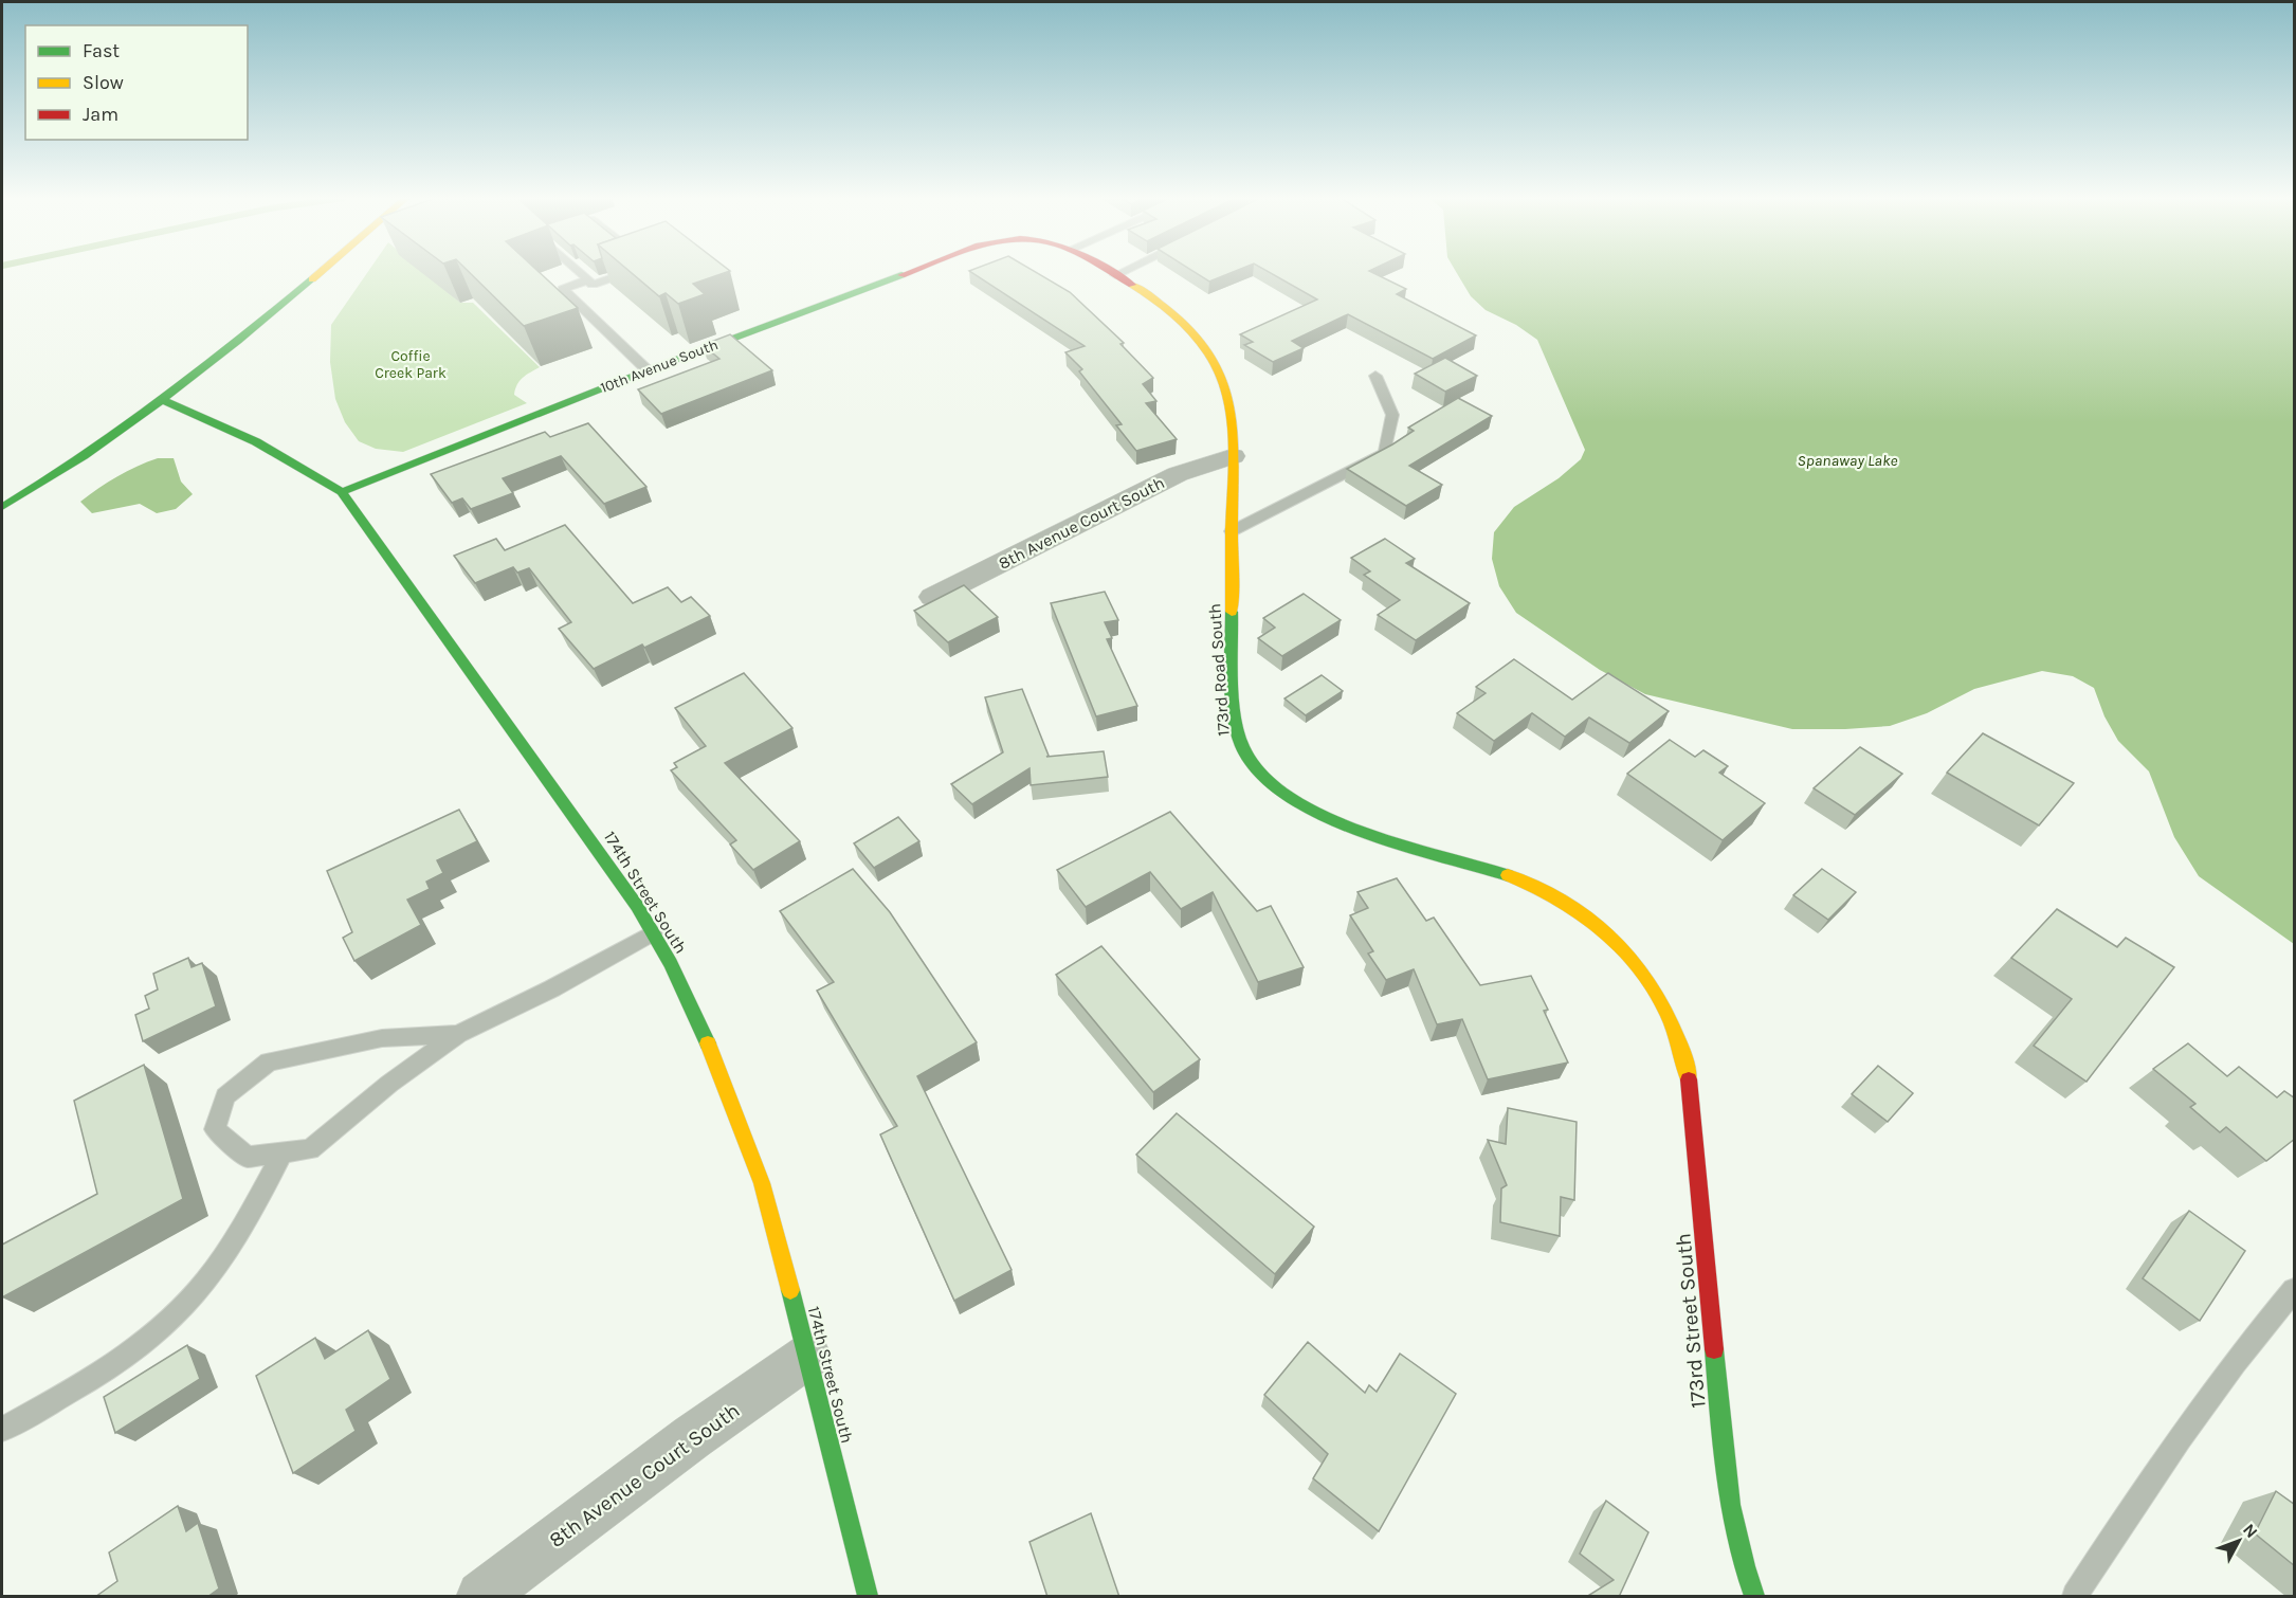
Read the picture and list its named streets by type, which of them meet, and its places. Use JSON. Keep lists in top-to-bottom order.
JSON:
{
  "streets": {
    "street": [
      "10th Avenue South",
      "8th Avenue Court South",
      "173rd Road South",
      "174th Street South",
      "173rd Street South"
    ]
  },
  "crossings": [
    ["10th Avenue South", "174th Street South"],
    ["8th Avenue Court South", "173rd Road South"],
    ["8th Avenue Court South", "174th Street South"],
    ["173rd Road South", "173rd Street South"]
  ],
  "water": ["Spanaway Lake"],
  "parks": ["Coffie Creek Park"],
  "legend": ["Fast", "Slow", "Jam"],
  "north": "top right"
}
